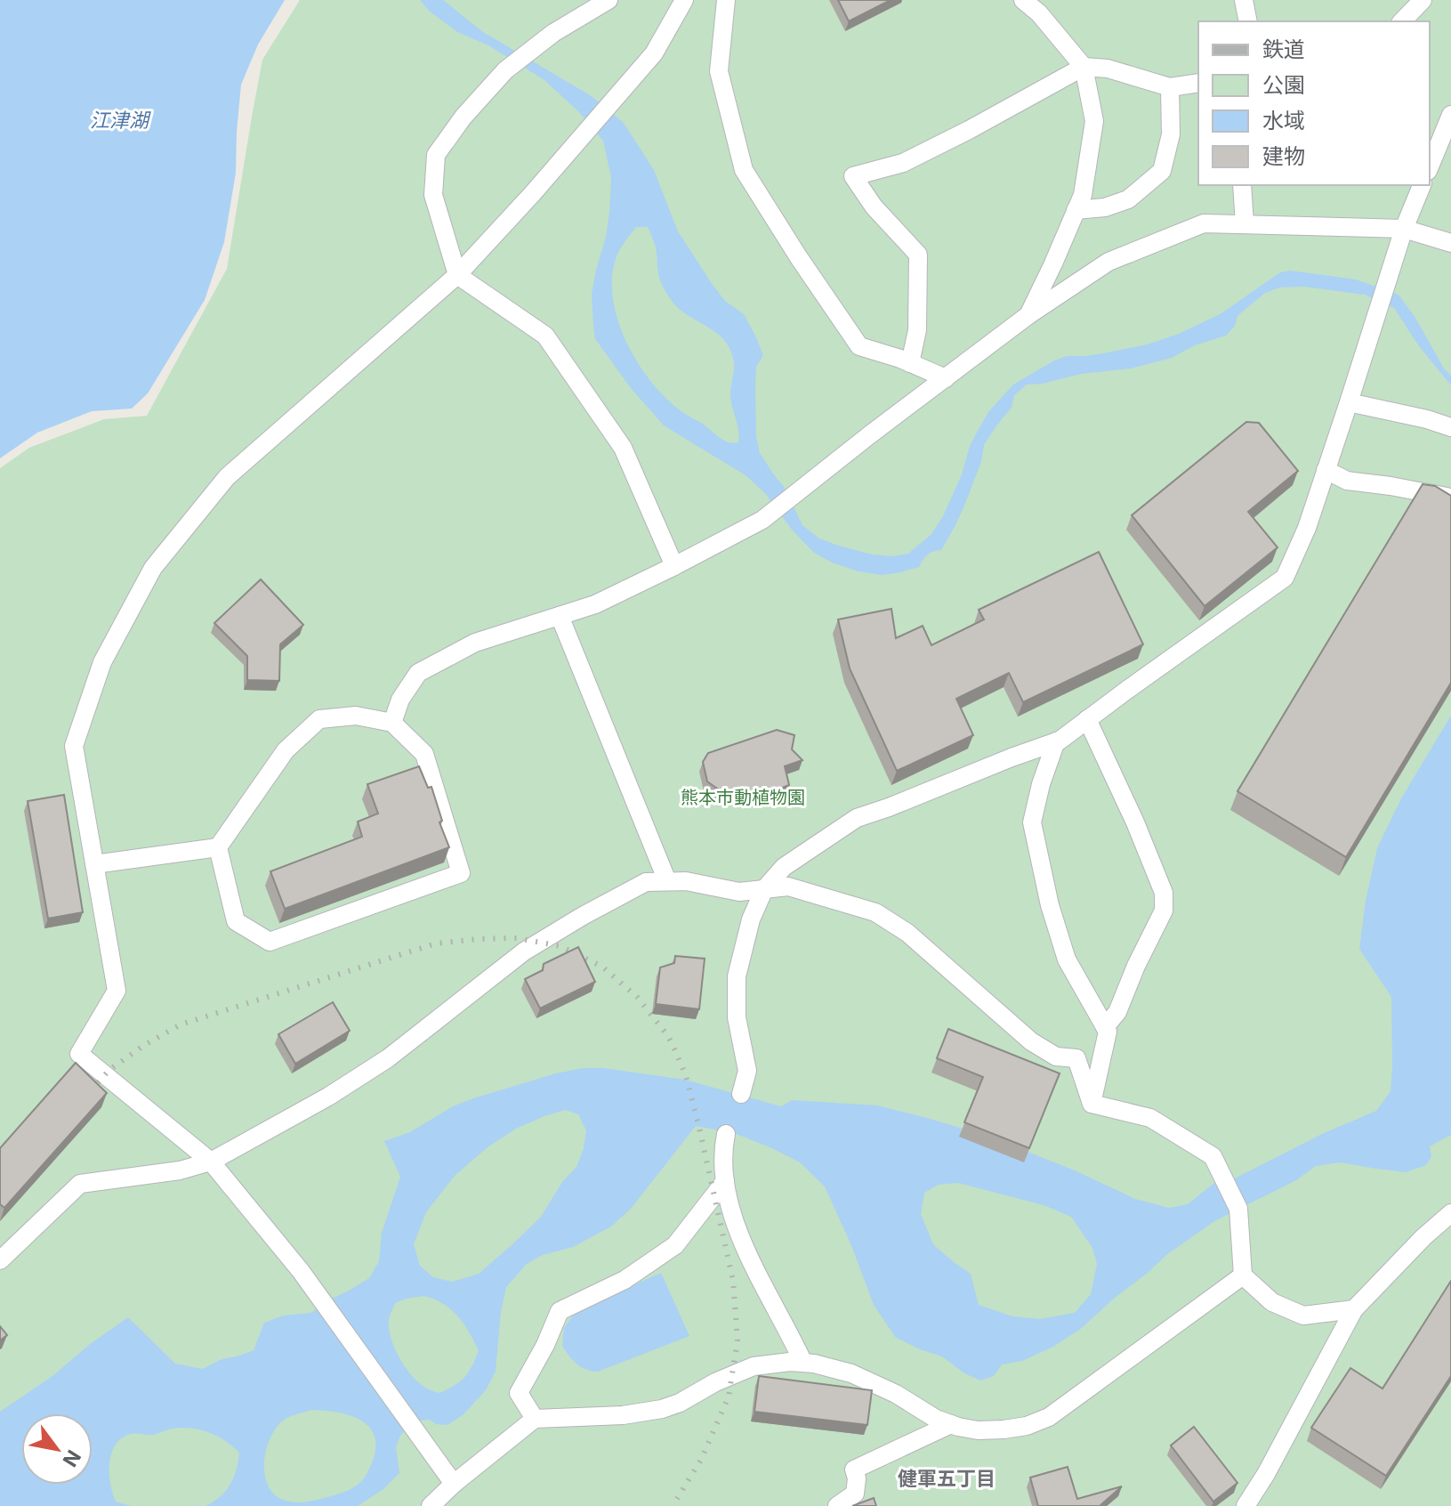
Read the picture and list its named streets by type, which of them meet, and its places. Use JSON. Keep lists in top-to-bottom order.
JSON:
{
  "districts": ["健軍五丁目"],
  "water": ["江津湖"],
  "parks": ["熊本市動植物園"],
  "legend": [
    "鉄道",
    "公園",
    "水域",
    "建物"
  ],
  "north": "bottom right"
}
